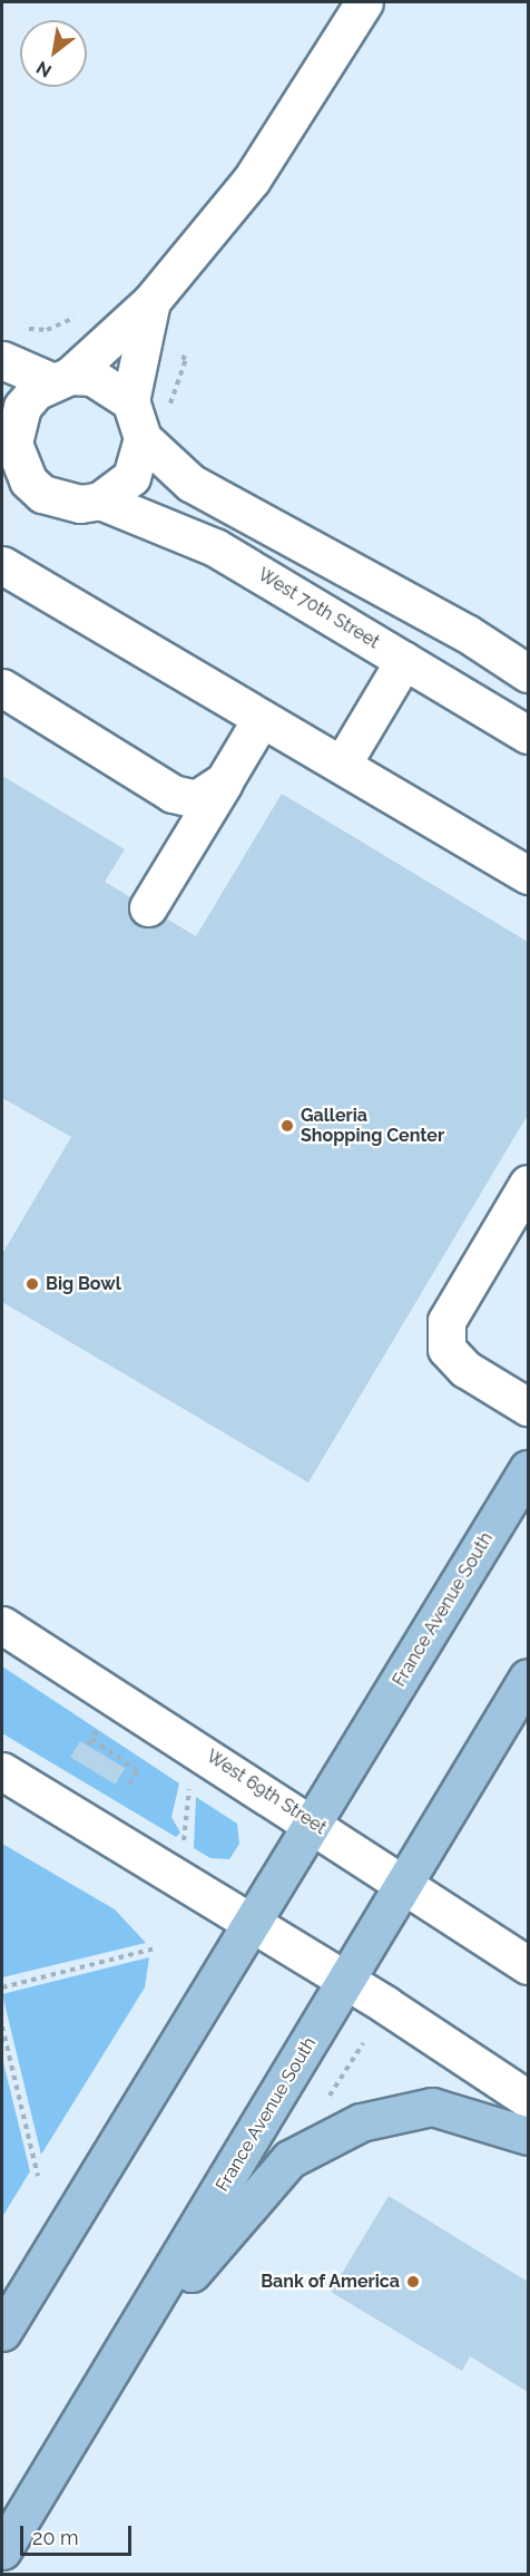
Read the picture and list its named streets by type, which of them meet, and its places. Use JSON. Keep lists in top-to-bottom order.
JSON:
{
  "streets": {
    "main road": ["France Avenue South"],
    "street": ["West 70th Street", "West 69th Street"]
  },
  "crossings": [
    ["France Avenue South", "West 69th Street"]
  ],
  "places": ["Galleria Shopping Center", "Big Bowl", "Bank of America"],
  "scale_bar": "20 m",
  "north": "bottom left"
}
